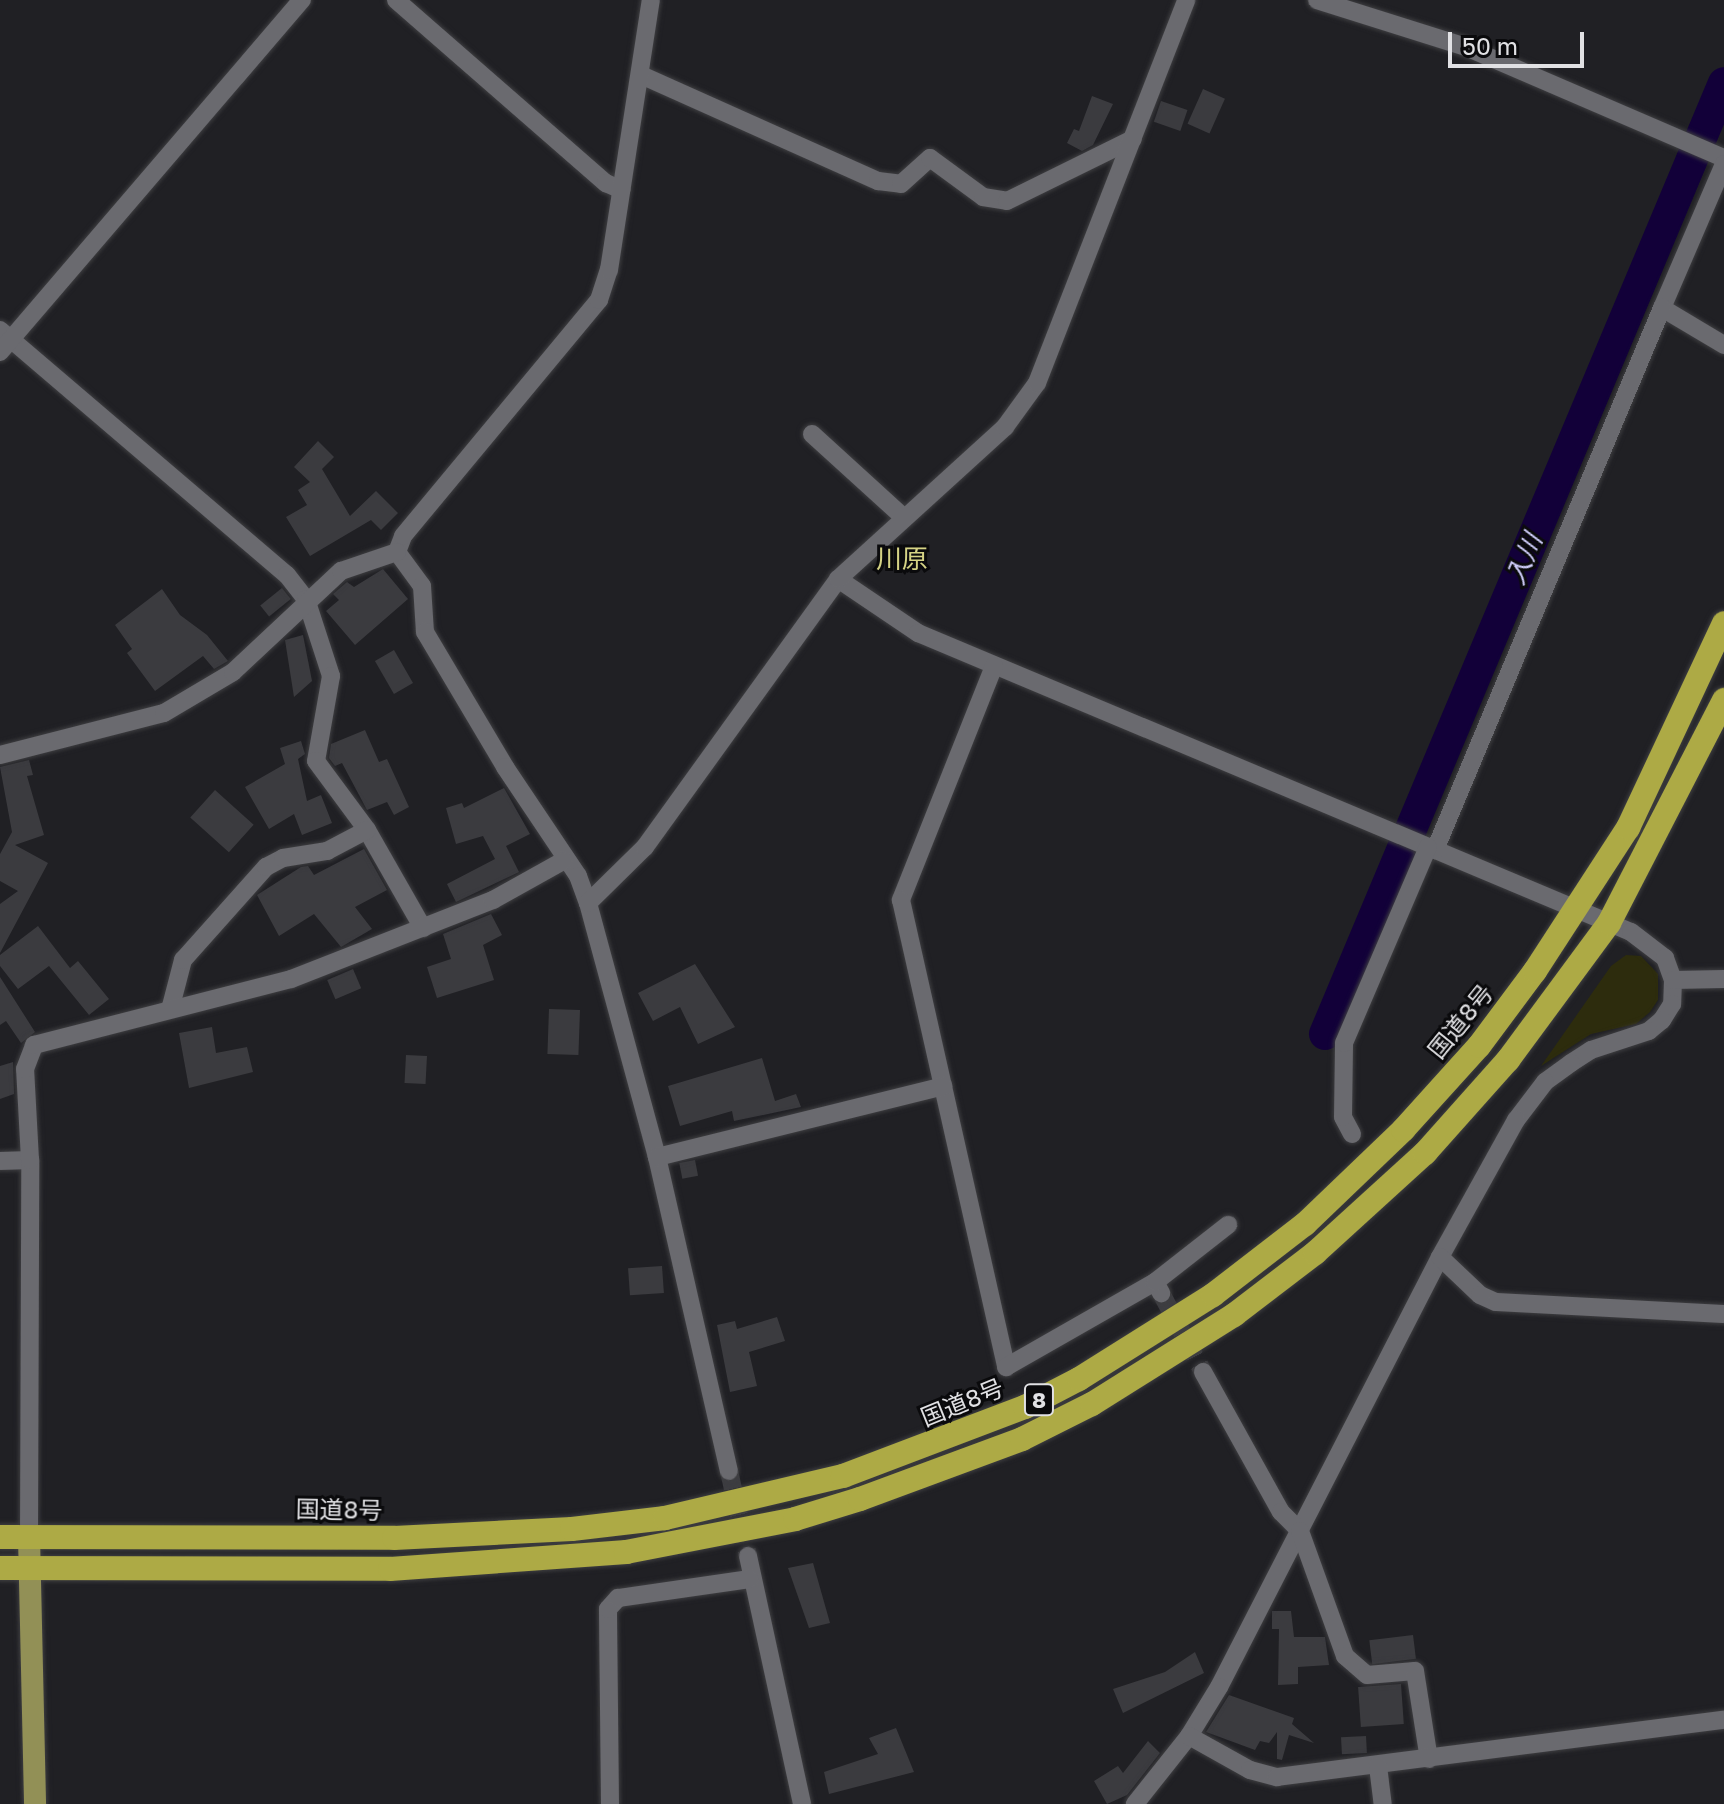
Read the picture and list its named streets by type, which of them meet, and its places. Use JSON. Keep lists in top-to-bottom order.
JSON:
{
  "streets": {
    "highway": ["国道8号", "8"]
  },
  "districts": ["川原"],
  "water": ["入川"],
  "scale_bar": "50 m"
}
